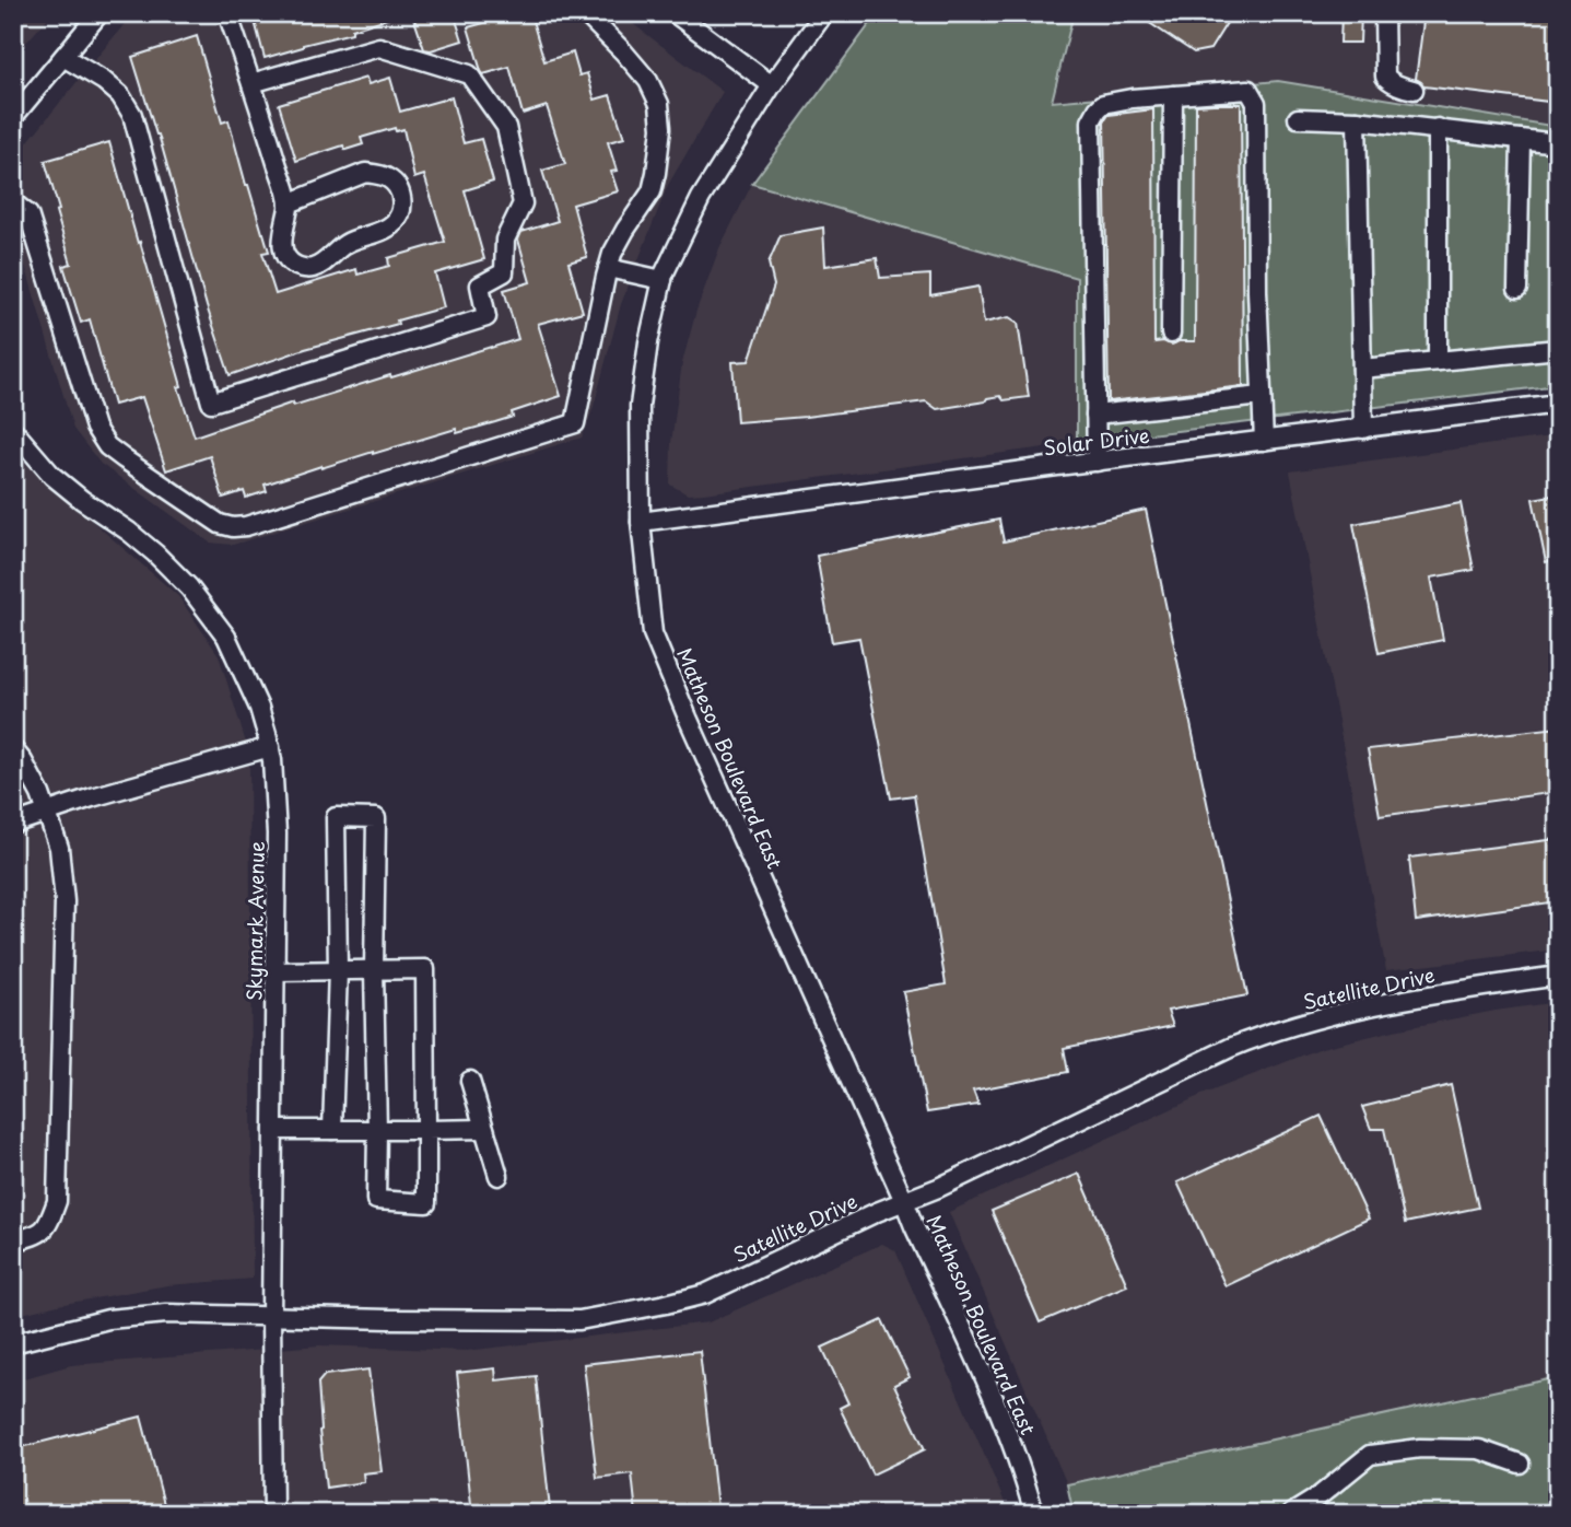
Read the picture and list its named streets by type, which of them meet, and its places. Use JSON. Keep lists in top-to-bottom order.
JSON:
{
  "streets": {
    "street": [
      "Solar Drive",
      "Matheson Boulevard East",
      "Skymark Avenue",
      "Satellite Drive"
    ]
  },
  "crossings": [
    ["Solar Drive", "Matheson Boulevard East"],
    ["Matheson Boulevard East", "Satellite Drive"],
    ["Skymark Avenue", "Satellite Drive"]
  ]
}
